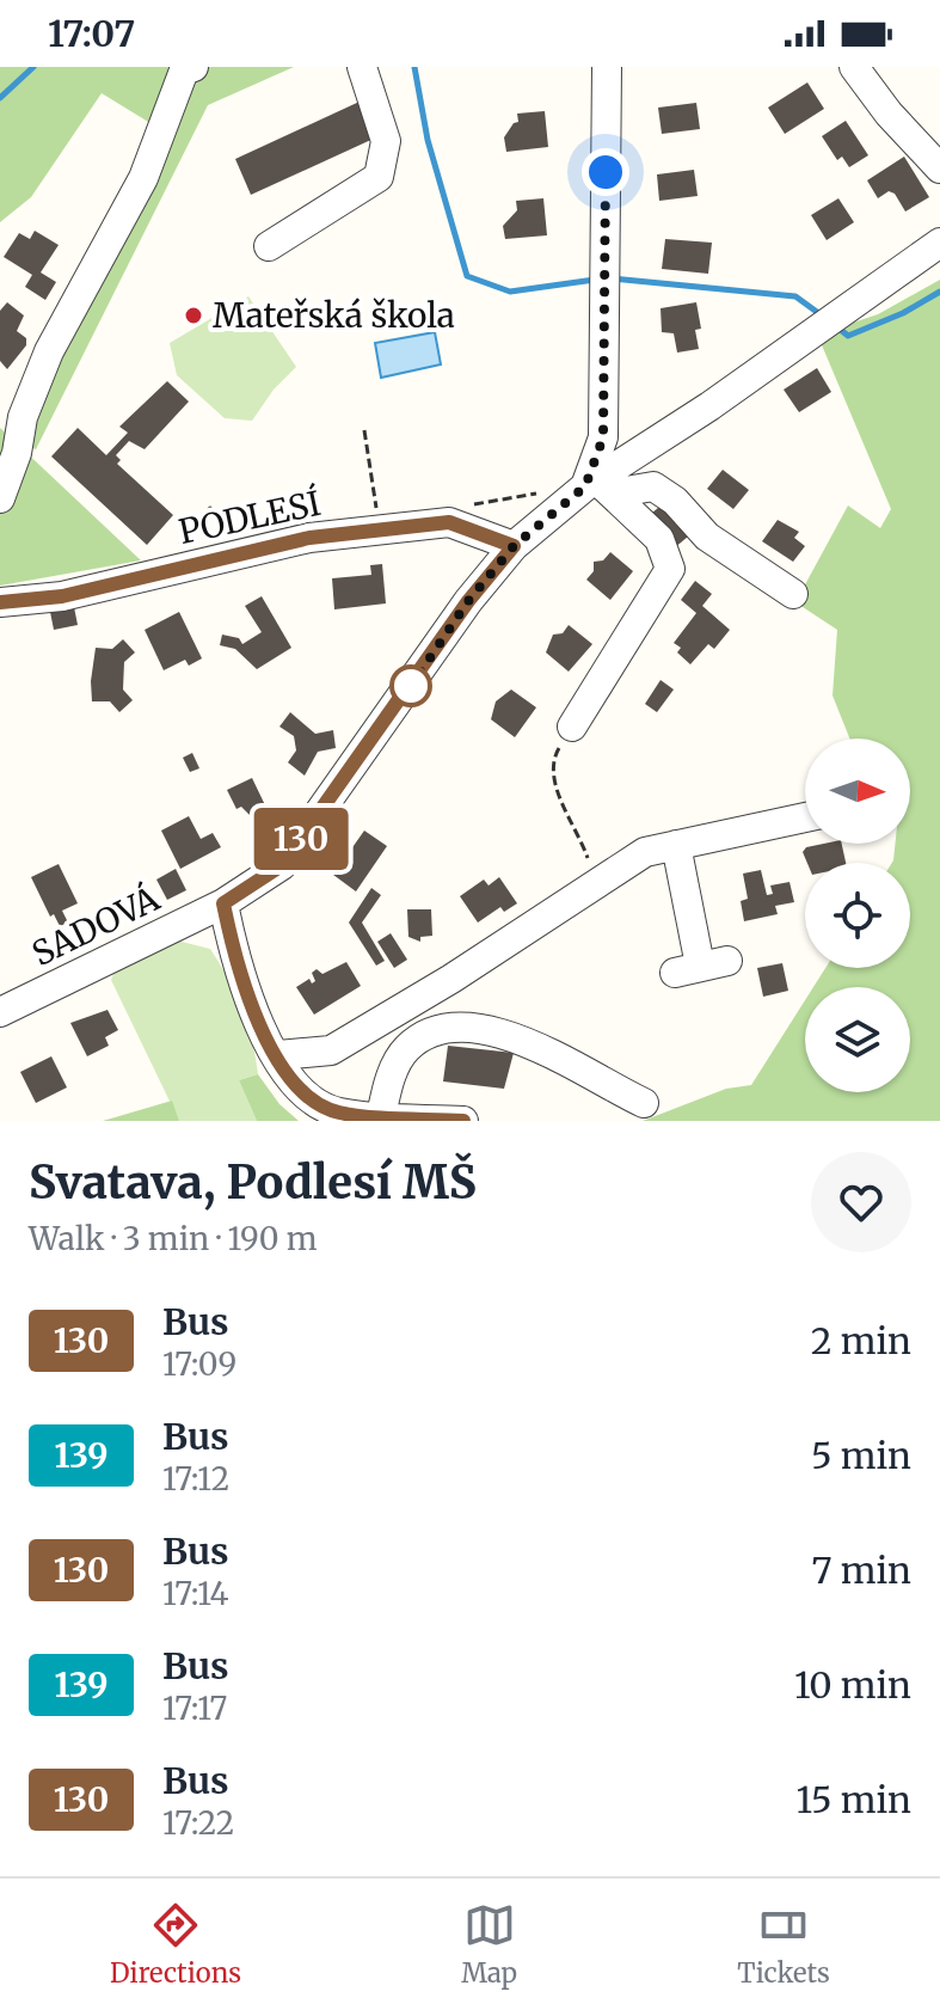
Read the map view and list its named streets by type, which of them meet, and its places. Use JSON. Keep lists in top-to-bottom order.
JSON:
{
  "streets": {
    "street": ["PODLESÍ", "SADOVÁ"]
  },
  "places": ["Mateřská škola"],
  "lines": ["bus line 130"],
  "north": "right",
  "page": {
    "status": "17:07",
    "on_map": "130",
    "heading": ["Svatava, Podlesí MŠ", "Walk · 3 min · 190 m"],
    "list": [
      {
        "mark": "130",
        "name": "Bus",
        "note": "17:09",
        "value": "2 min"
      },
      {
        "mark": "139",
        "name": "Bus",
        "note": "17:12",
        "value": "5 min"
      },
      {
        "mark": "130",
        "name": "Bus",
        "note": "17:14",
        "value": "7 min"
      },
      {
        "mark": "139",
        "name": "Bus",
        "note": "17:17",
        "value": "10 min"
      },
      {
        "mark": "130",
        "name": "Bus",
        "note": "17:22",
        "value": "15 min"
      }
    ],
    "tabs": ["Directions", "Map", "Tickets"]
  }
}
